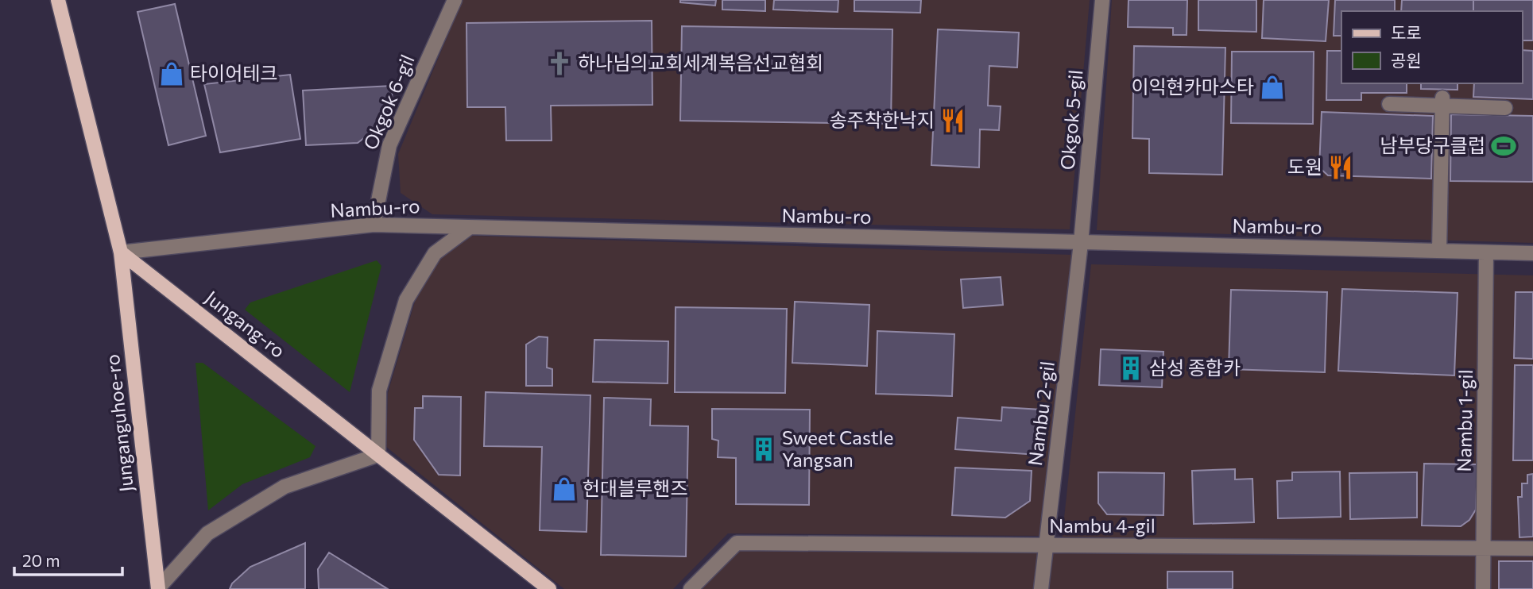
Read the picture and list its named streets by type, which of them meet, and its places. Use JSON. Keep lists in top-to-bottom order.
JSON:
{
  "streets": {
    "main road": ["Jungang-ro", "Junganguhoe-ro"],
    "street": [
      "Okgok 6-gil",
      "Okgok 5-gil",
      "Nambu-ro",
      "Nambu 2-gil",
      "Nambu 1-gil",
      "Nambu 4-gil"
    ]
  },
  "crossings": [
    ["Okgok 6-gil", "Nambu-ro"],
    ["Okgok 5-gil", "Nambu-ro"],
    ["Okgok 5-gil", "Nambu 2-gil"],
    ["Nambu-ro", "Jungang-ro"],
    ["Nambu-ro", "Nambu 2-gil"],
    ["Nambu-ro", "Nambu 1-gil"],
    ["Nambu-ro", "Junganguhoe-ro"],
    ["Jungang-ro", "Junganguhoe-ro"],
    ["Nambu 2-gil", "Nambu 4-gil"],
    ["Nambu 1-gil", "Nambu 4-gil"]
  ],
  "places": {
    "church": ["하나님의교회세계복음선교협회"],
    "shop": ["타이어테크", "이익현카마스타", "헌대블루핸즈"],
    "restaurant": ["송주착한낙지", "도원"],
    "sports": ["남부당구클럽"],
    "building": ["삼성 종합카", "Sweet Castle Yangsan"]
  },
  "legend": ["도로", "공원"],
  "scale_bar": "20 m"
}
